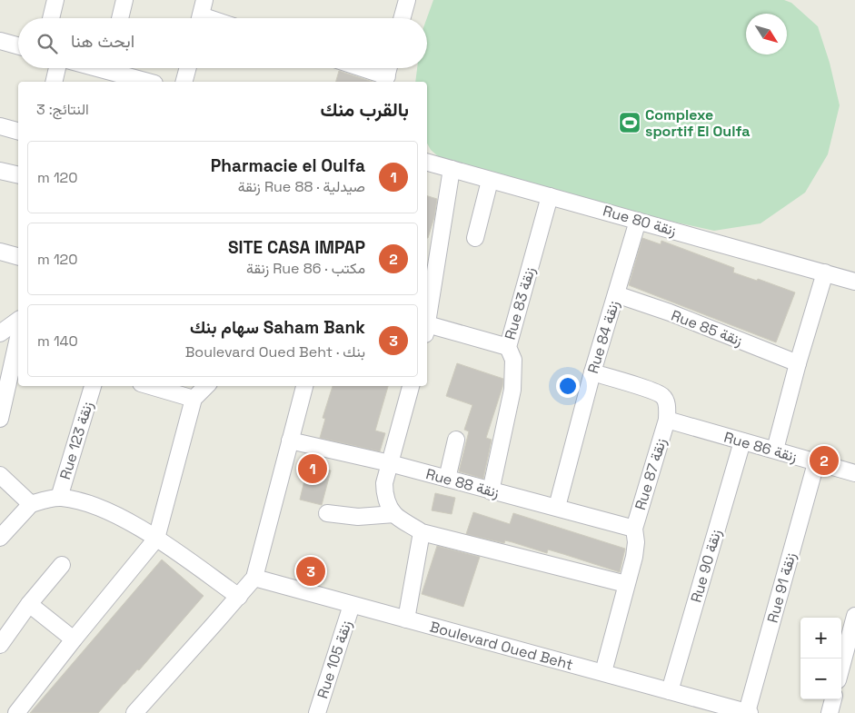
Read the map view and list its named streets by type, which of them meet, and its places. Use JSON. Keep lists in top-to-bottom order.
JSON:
{
  "streets": {
    "street": [
      "Rue 80 زنقة",
      "Rue 83 زنقة",
      "Rue 85 زنقة",
      "Rue 84 زنقة",
      "Rue 123 زنقة",
      "Rue 86 زنقة",
      "Rue 87 زنقة",
      "Rue 88 زنقة",
      "Rue 90 زنقة",
      "Rue 91 زنقة",
      "Boulevard Oued Beht",
      "Rue 105 زنقة"
    ]
  },
  "crossings": [
    ["Rue 80 زنقة", "Rue 83 زنقة"],
    ["Rue 80 زنقة", "Rue 84 زنقة"],
    ["Rue 83 زنقة", "Rue 88 زنقة"],
    ["Rue 85 زنقة", "Rue 84 زنقة"],
    ["Rue 84 زنقة", "Rue 88 زنقة"],
    ["Rue 86 زنقة", "Rue 87 زنقة"],
    ["Rue 86 زنقة", "Rue 90 زنقة"],
    ["Rue 86 زنقة", "Rue 91 زنقة"],
    ["Rue 87 زنقة", "Rue 88 زنقة"],
    ["Rue 87 زنقة", "Boulevard Oued Beht"],
    ["Rue 90 زنقة", "Boulevard Oued Beht"],
    ["Rue 91 زنقة", "Boulevard Oued Beht"],
    ["Boulevard Oued Beht", "Rue 105 زنقة"]
  ],
  "places": {
    "sports": ["Complexe sportif El Oulfa"]
  },
  "north": "bottom right",
  "page": {
    "search": "ابحث هنا",
    "heading": ["بالقرب منك", "النتائج: 3"],
    "list": [
      {
        "mark": "1",
        "name": "Pharmacie el Oulfa",
        "note": "صيدلية · Rue 88 زنقة",
        "value": "120 m"
      },
      {
        "mark": "2",
        "name": "SITE CASA IMPAP",
        "note": "مكتب · Rue 86 زنقة",
        "value": "120 m"
      },
      {
        "mark": "3",
        "name": "Saham Bank سهام بنك",
        "note": "بنك · Boulevard Oued Beht",
        "value": "140 m"
      }
    ],
    "pins": ["2", "1", "3"],
    "map_buttons": ["+", "−"]
  }
}
